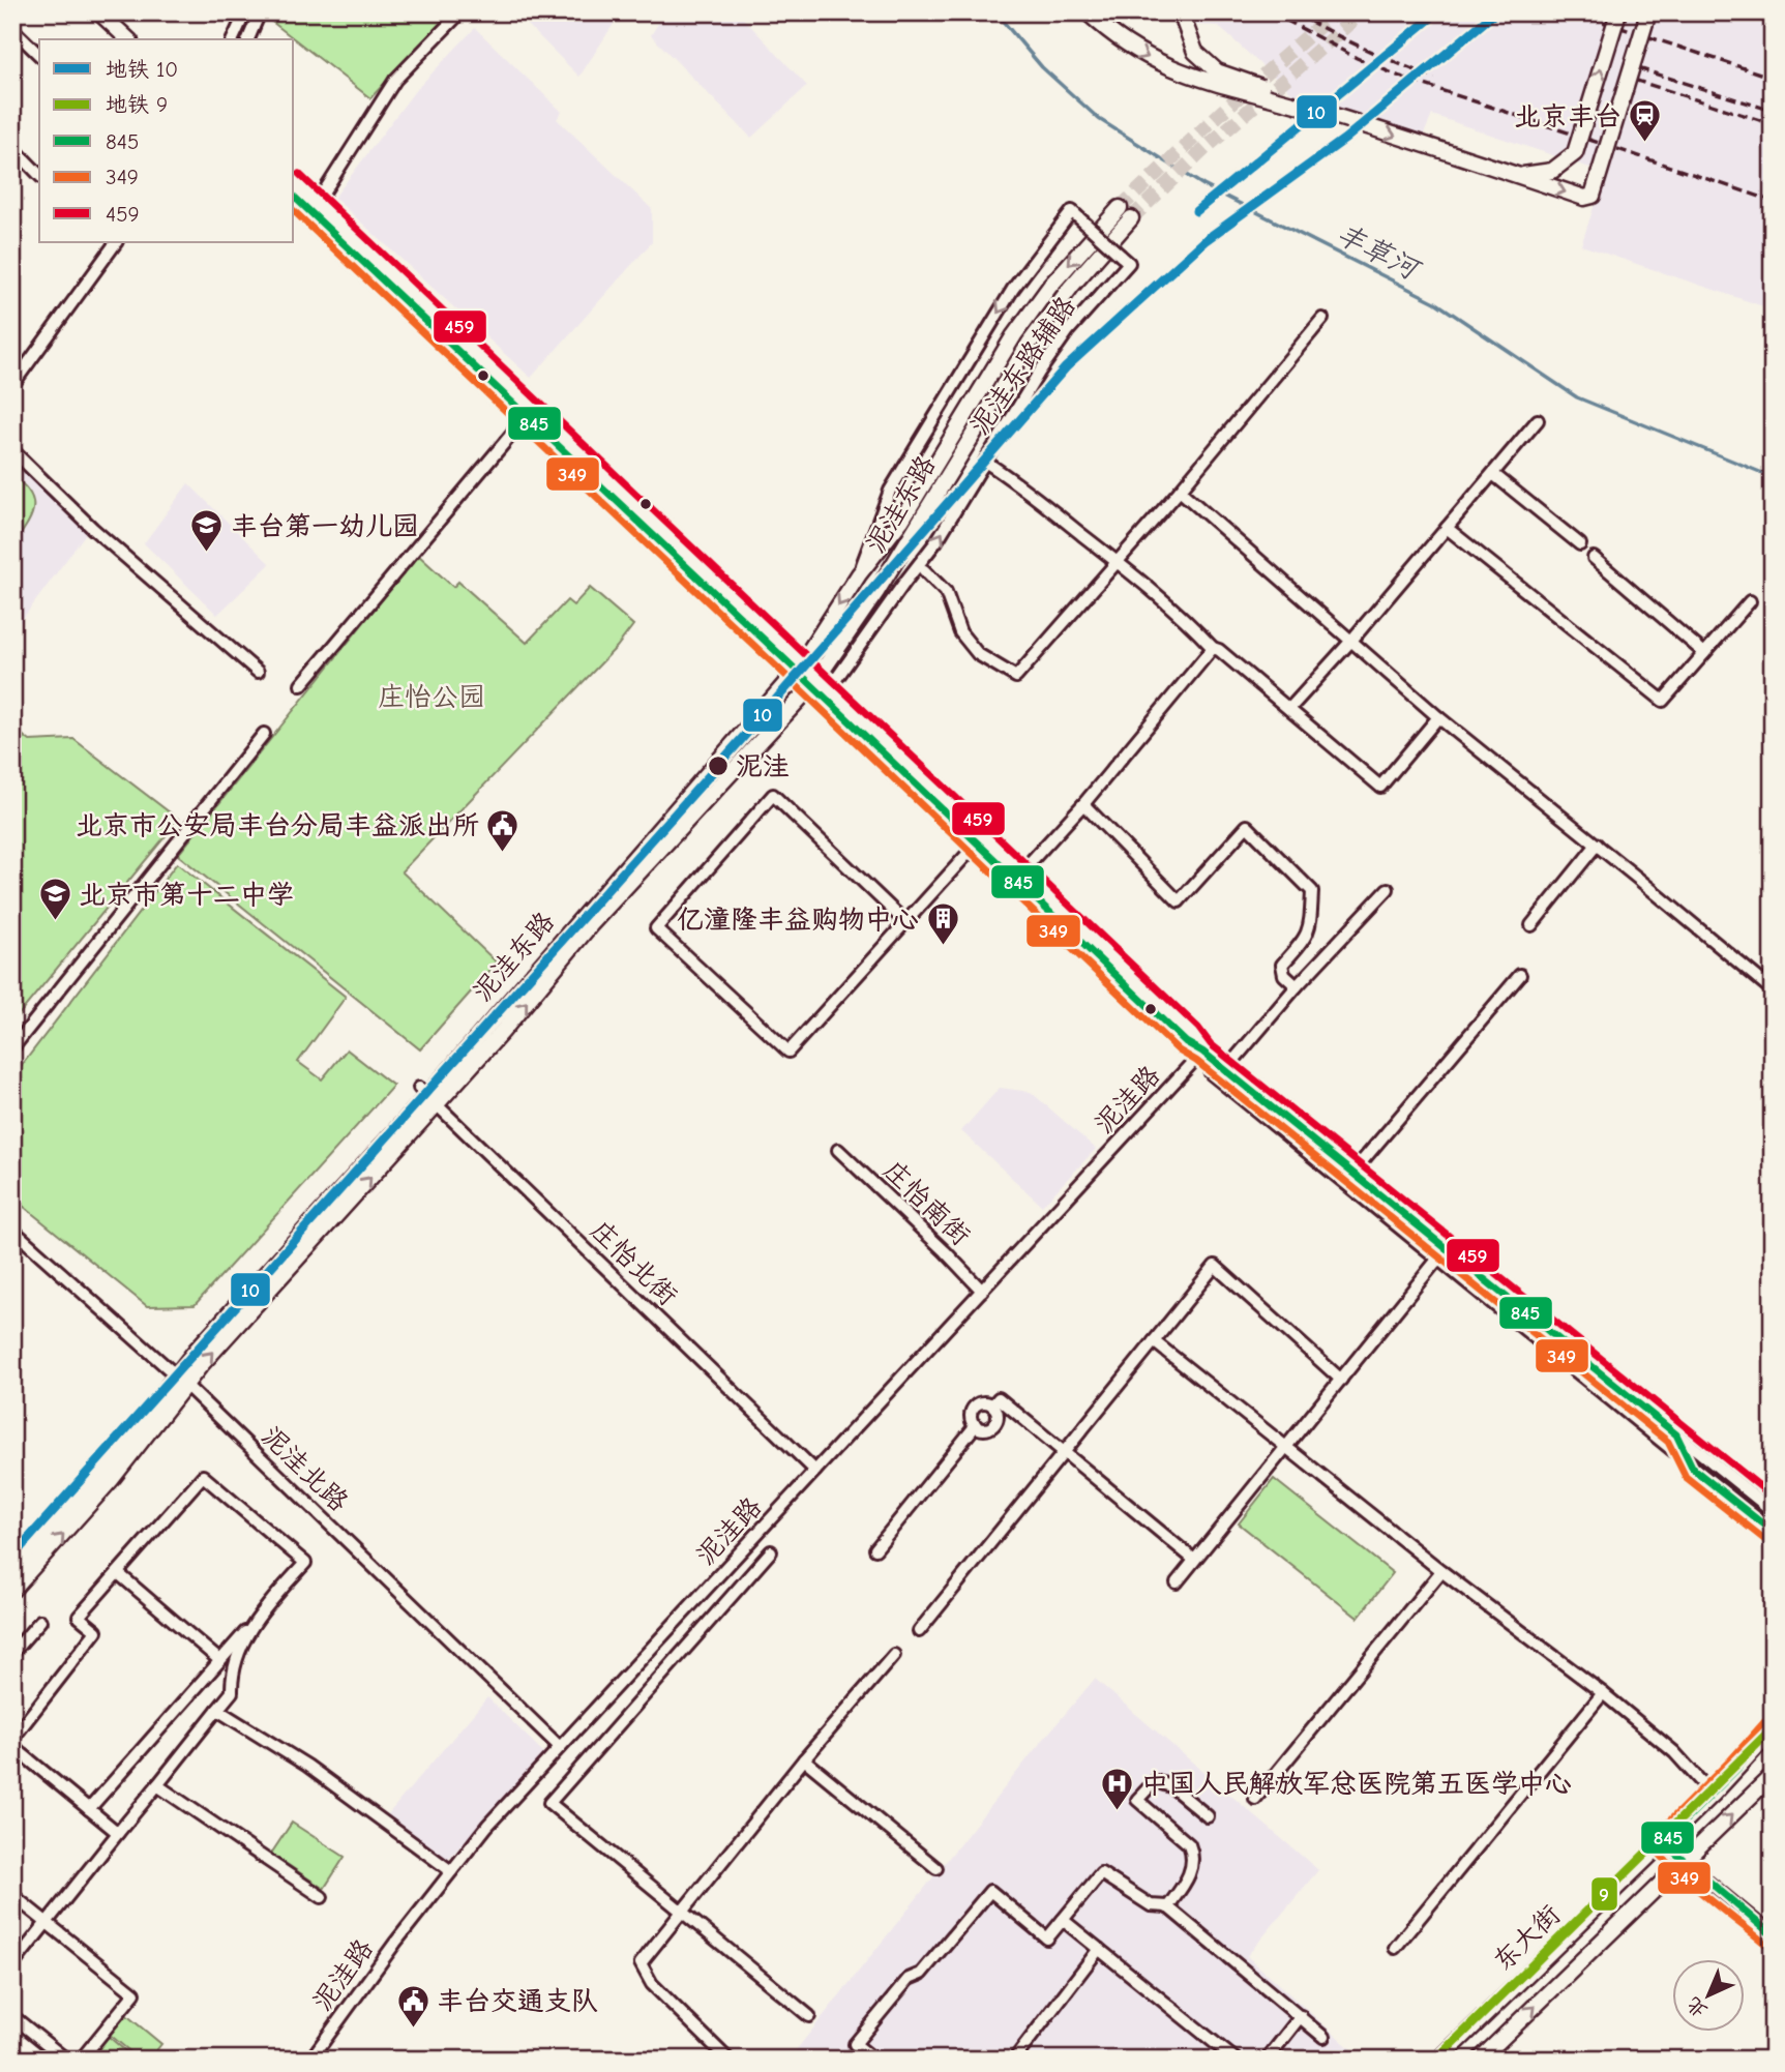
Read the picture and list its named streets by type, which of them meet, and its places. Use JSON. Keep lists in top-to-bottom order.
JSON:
{
  "streets": {
    "main road": ["泥洼东路", "东大街"],
    "street": [
      "泥洼东路辅路",
      "泥洼路",
      "庄怡南街",
      "庄怡北街",
      "泥洼北路"
    ]
  },
  "crossings": [
    ["泥洼东路辅路", "泥洼东路"],
    ["泥洼东路", "庄怡北街"],
    ["泥洼东路", "泥洼北路"],
    ["泥洼路", "庄怡南街"],
    ["泥洼路", "庄怡北街"],
    ["泥洼路", "泥洼北路"]
  ],
  "water": ["丰草河"],
  "parks": ["庄怡公园"],
  "places": {
    "station": ["北京丰台"],
    "school or university": ["丰台第一幼儿园", "北京市第十二中学"],
    "other": ["泥洼"],
    "public building": ["北京市公安局丰台分局丰益派出所", "丰台交通支队"],
    "building": ["亿潼隆丰益购物中心"],
    "hospital": ["中国人民解放军总医院第五医学中心"]
  },
  "lines": [
    "metro line 10",
    "transit line 459",
    "transit line 845",
    "transit line 349",
    "metro line 9"
  ],
  "legend": [
    "地铁 10",
    "地铁 9",
    "845",
    "349",
    "459"
  ],
  "north": "bottom left"
}
